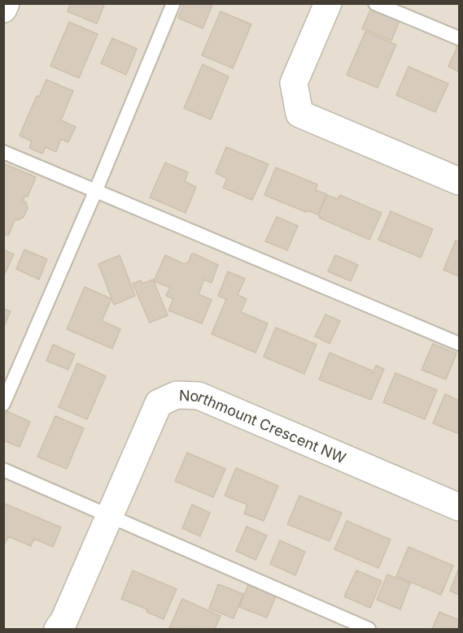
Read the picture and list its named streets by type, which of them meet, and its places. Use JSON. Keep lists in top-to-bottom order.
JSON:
{
  "streets": {
    "street": ["Northmount Crescent NW"]
  }
}
